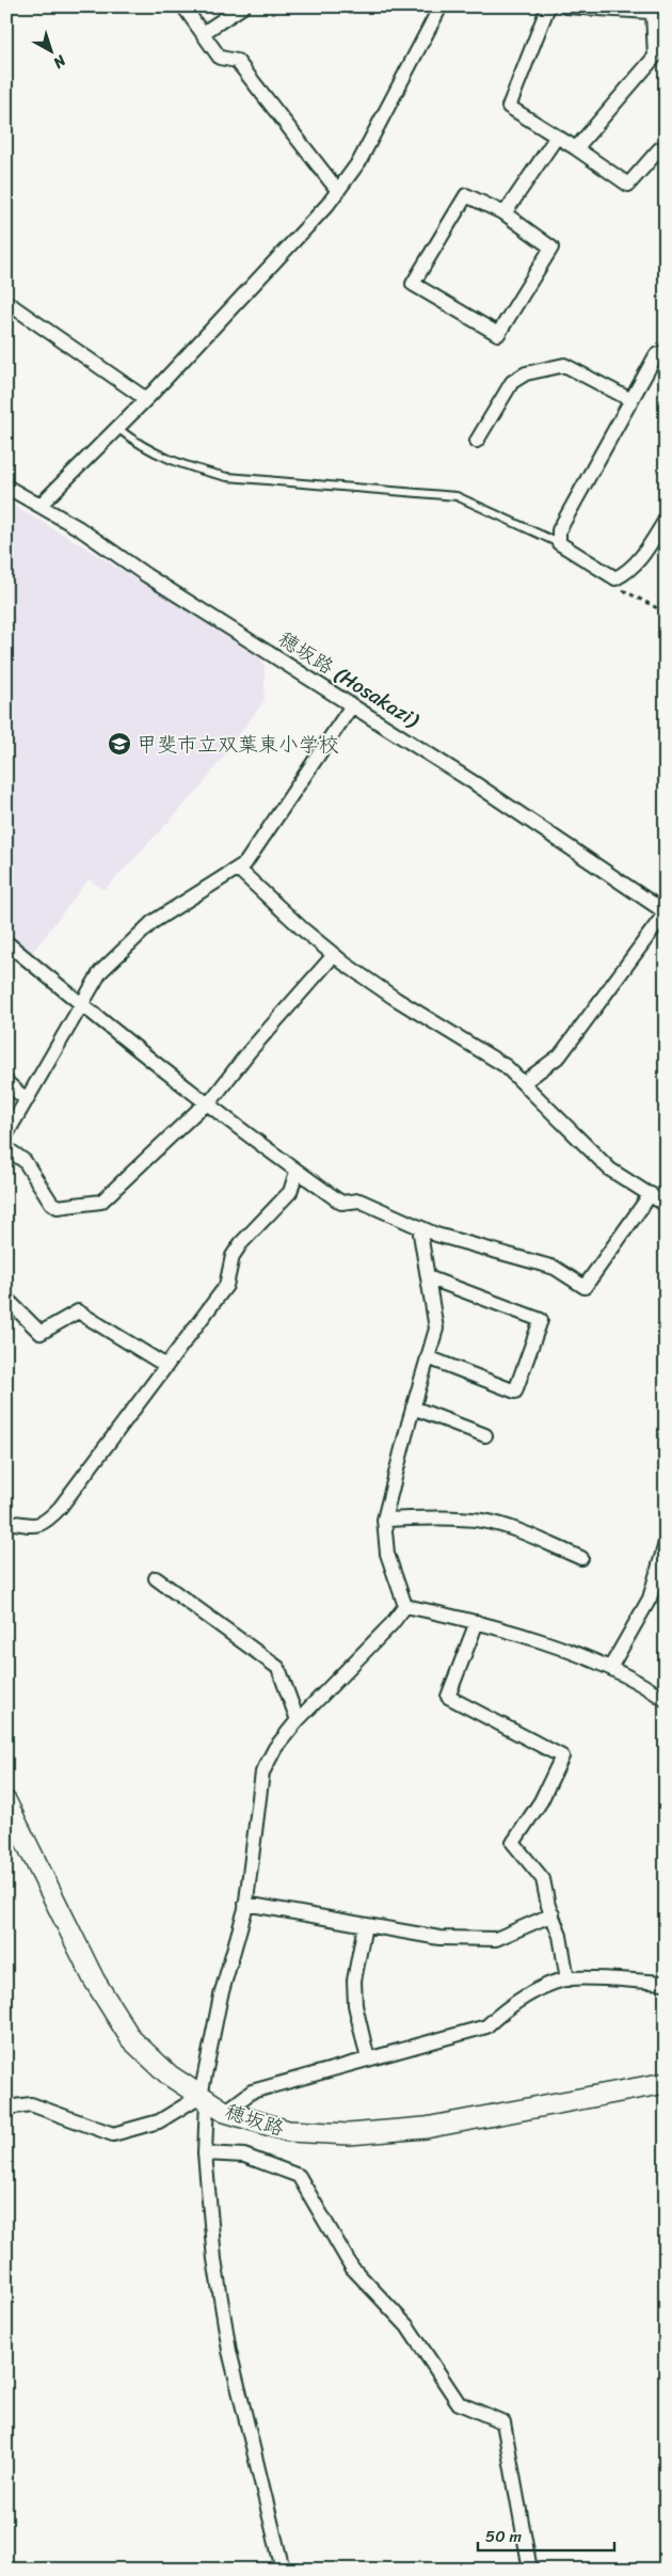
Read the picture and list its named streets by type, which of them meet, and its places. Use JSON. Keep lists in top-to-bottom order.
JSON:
{
  "streets": {
    "main road": ["穂坂路"],
    "street": ["穂坂路 (Hosakazi)"]
  },
  "places": {
    "school or university": ["甲斐市立双葉東小学校"]
  },
  "scale_bar": "50 m",
  "north": "bottom right"
}
